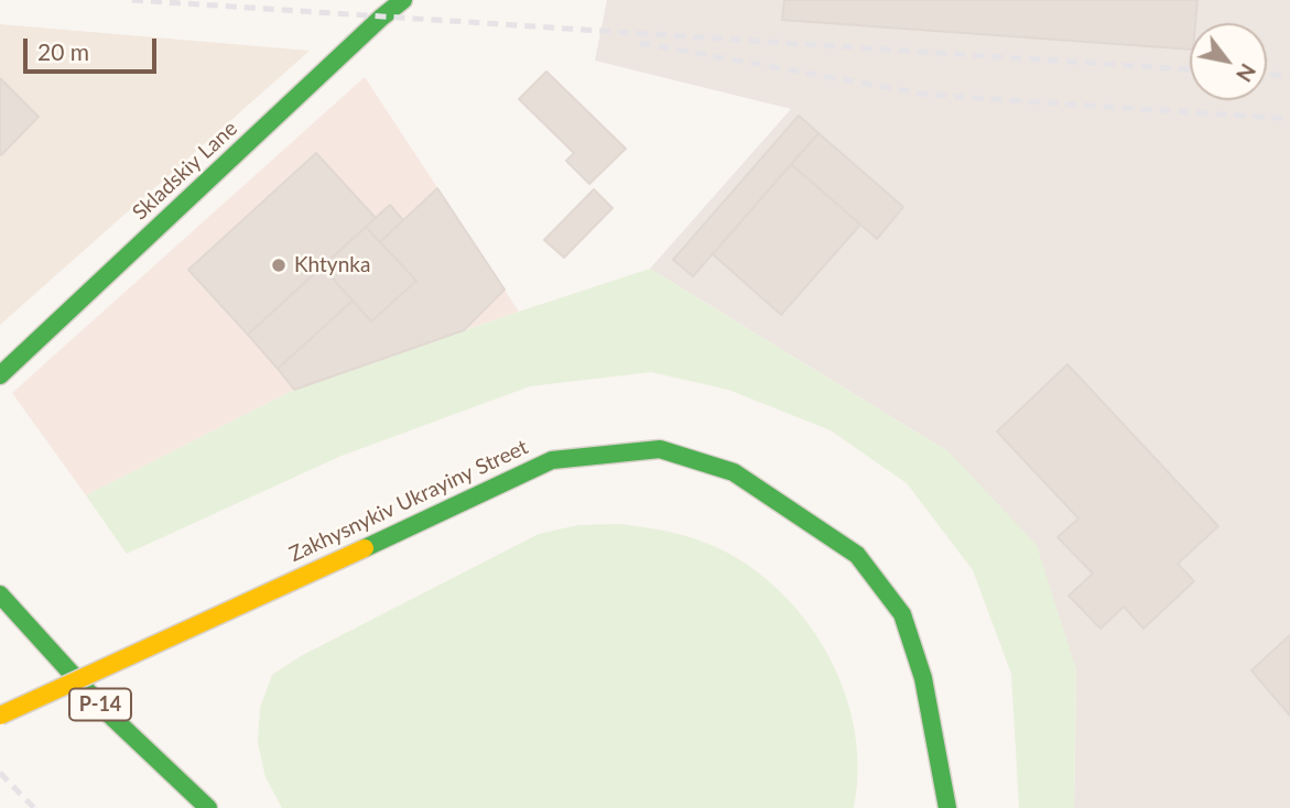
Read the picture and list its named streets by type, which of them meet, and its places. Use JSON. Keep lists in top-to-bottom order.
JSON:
{
  "streets": {
    "main road": ["Skladskiy Lane", "Zakhysnykiv Ukrayiny Street", "Р-14"]
  },
  "places": ["Khtynka"],
  "scale_bar": "20 m",
  "north": "bottom right"
}
